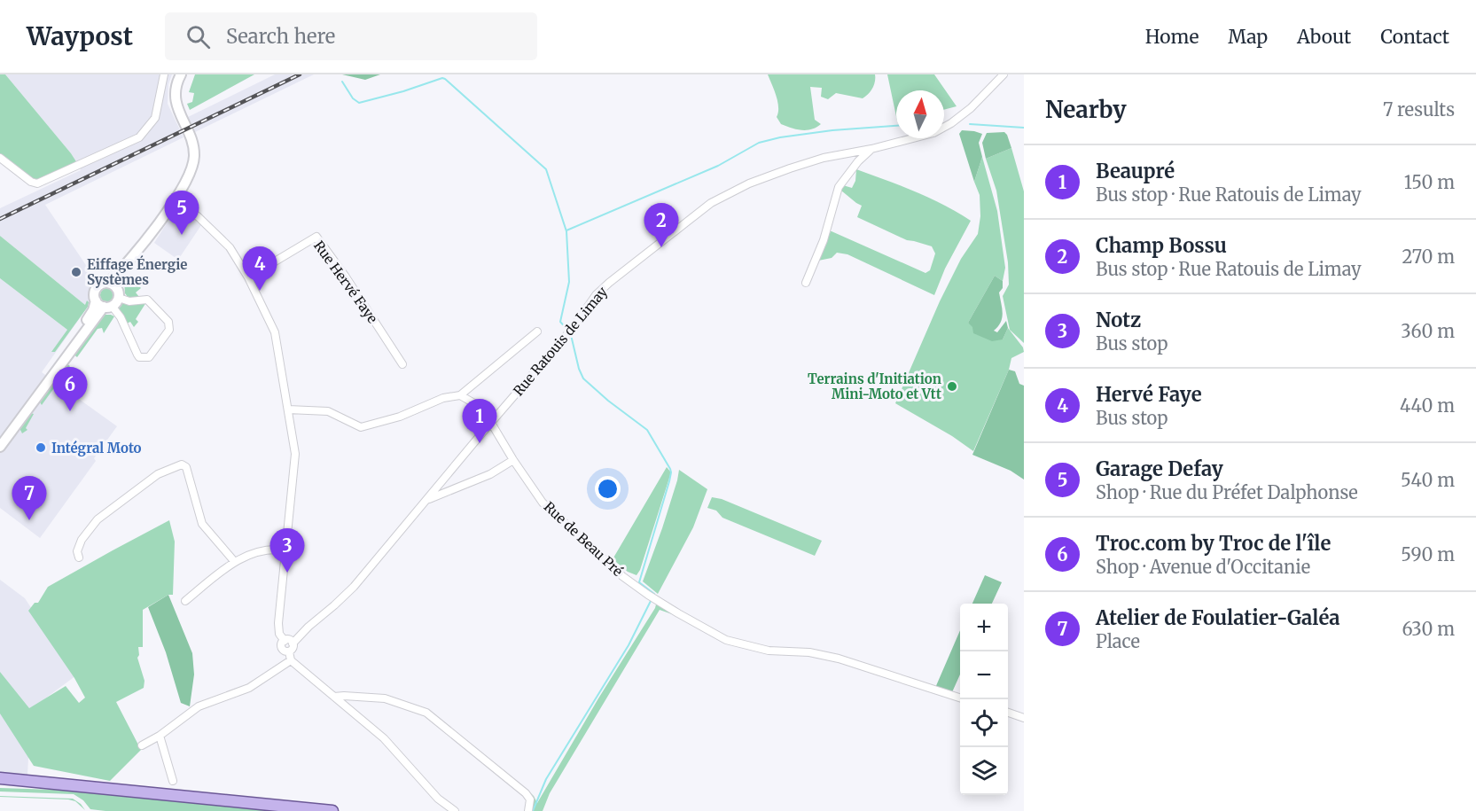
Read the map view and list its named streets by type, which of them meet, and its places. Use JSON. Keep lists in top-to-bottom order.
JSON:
{
  "streets": {
    "street": ["Rue Hervé Faye", "Rue Ratouis de Limay", "Rue de Beau Pré"]
  },
  "crossings": [
    ["Rue Ratouis de Limay", "Rue de Beau Pré"]
  ],
  "places": ["Eiffage Énergie Systèmes", "Terrains d'Initiation Mini-Moto et Vtt", "Intégral Moto"],
  "north": "top",
  "page": {
    "header": "Waypost",
    "search": "Search here",
    "nav": [
      "Home",
      "Map",
      "About",
      "Contact"
    ],
    "heading": ["Nearby", "7 results"],
    "list": [
      {
        "mark": "1",
        "name": "Beaupré",
        "note": "Bus stop · Rue Ratouis de Limay",
        "value": "150 m"
      },
      {
        "mark": "2",
        "name": "Champ Bossu",
        "note": "Bus stop · Rue Ratouis de Limay",
        "value": "270 m"
      },
      {
        "mark": "3",
        "name": "Notz",
        "note": "Bus stop",
        "value": "360 m"
      },
      {
        "mark": "4",
        "name": "Hervé Faye",
        "note": "Bus stop",
        "value": "440 m"
      },
      {
        "mark": "5",
        "name": "Garage Defay",
        "note": "Shop · Rue du Préfet Dalphonse",
        "value": "540 m"
      },
      {
        "mark": "6",
        "name": "Troc.com by Troc de l'île",
        "note": "Shop · Avenue d'Occitanie",
        "value": "590 m"
      },
      {
        "mark": "7",
        "name": "Atelier de Foulatier-Galéa",
        "note": "Place",
        "value": "630 m"
      }
    ],
    "pins": [
      "5",
      "2",
      "4",
      "6",
      "1",
      "7",
      "3"
    ],
    "map_buttons": ["+", "−"]
  }
}
